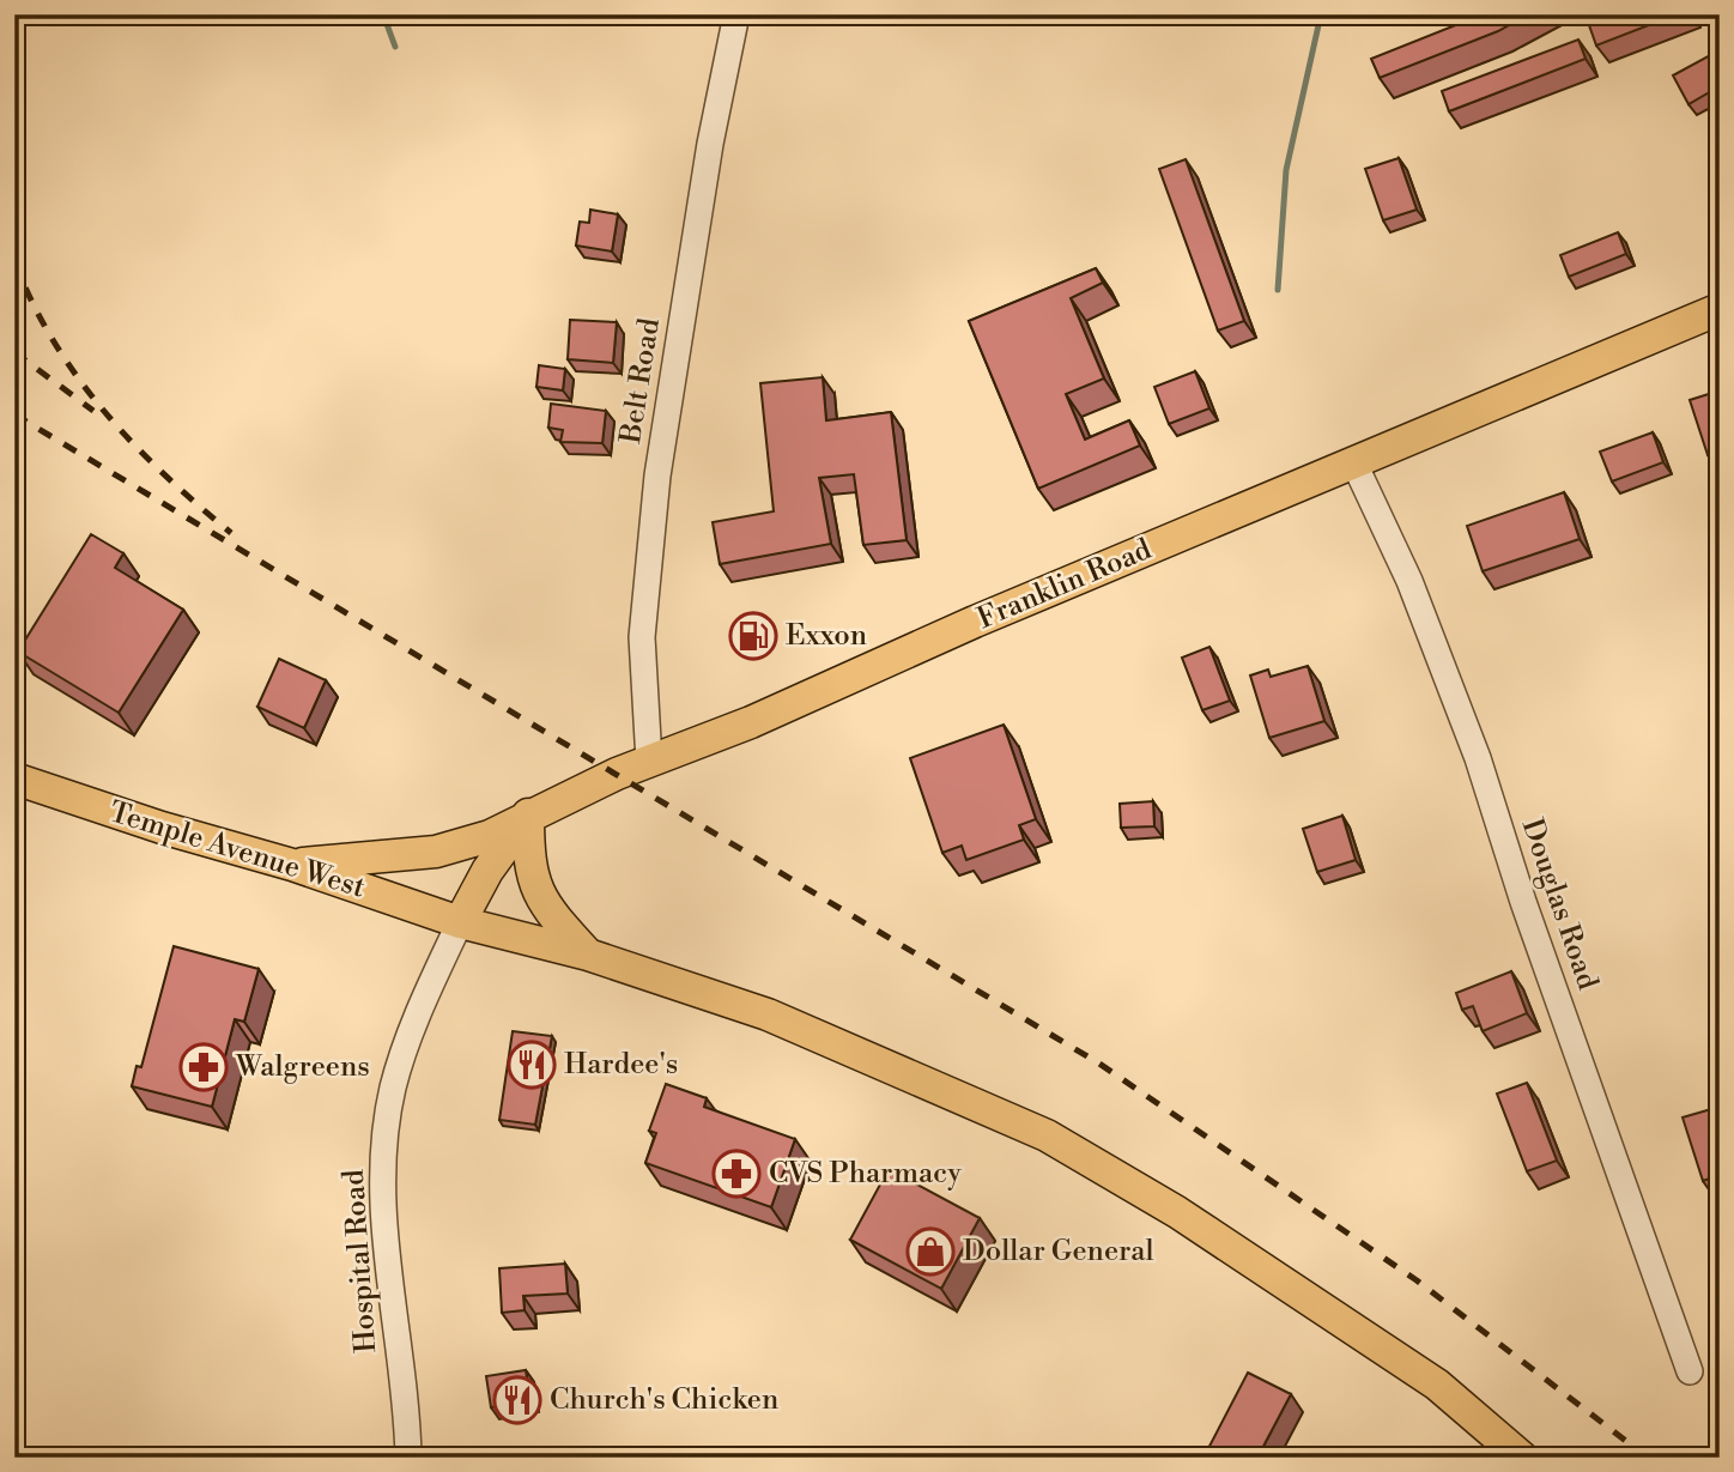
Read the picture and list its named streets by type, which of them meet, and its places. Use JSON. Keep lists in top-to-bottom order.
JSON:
{
  "streets": {
    "main road": ["Franklin Road", "Temple Avenue West"],
    "street": ["Belt Road", "Douglas Road", "Hospital Road"]
  },
  "crossings": [
    ["Belt Road", "Franklin Road"],
    ["Franklin Road", "Temple Avenue West"],
    ["Franklin Road", "Douglas Road"],
    ["Temple Avenue West", "Hospital Road"]
  ],
  "places": {
    "fuel station": ["Exxon"],
    "restaurant": ["Hardee's", "Church's Chicken"],
    "pharmacy": ["Walgreens", "CVS Pharmacy"],
    "shop": ["Dollar General"]
  }
}
